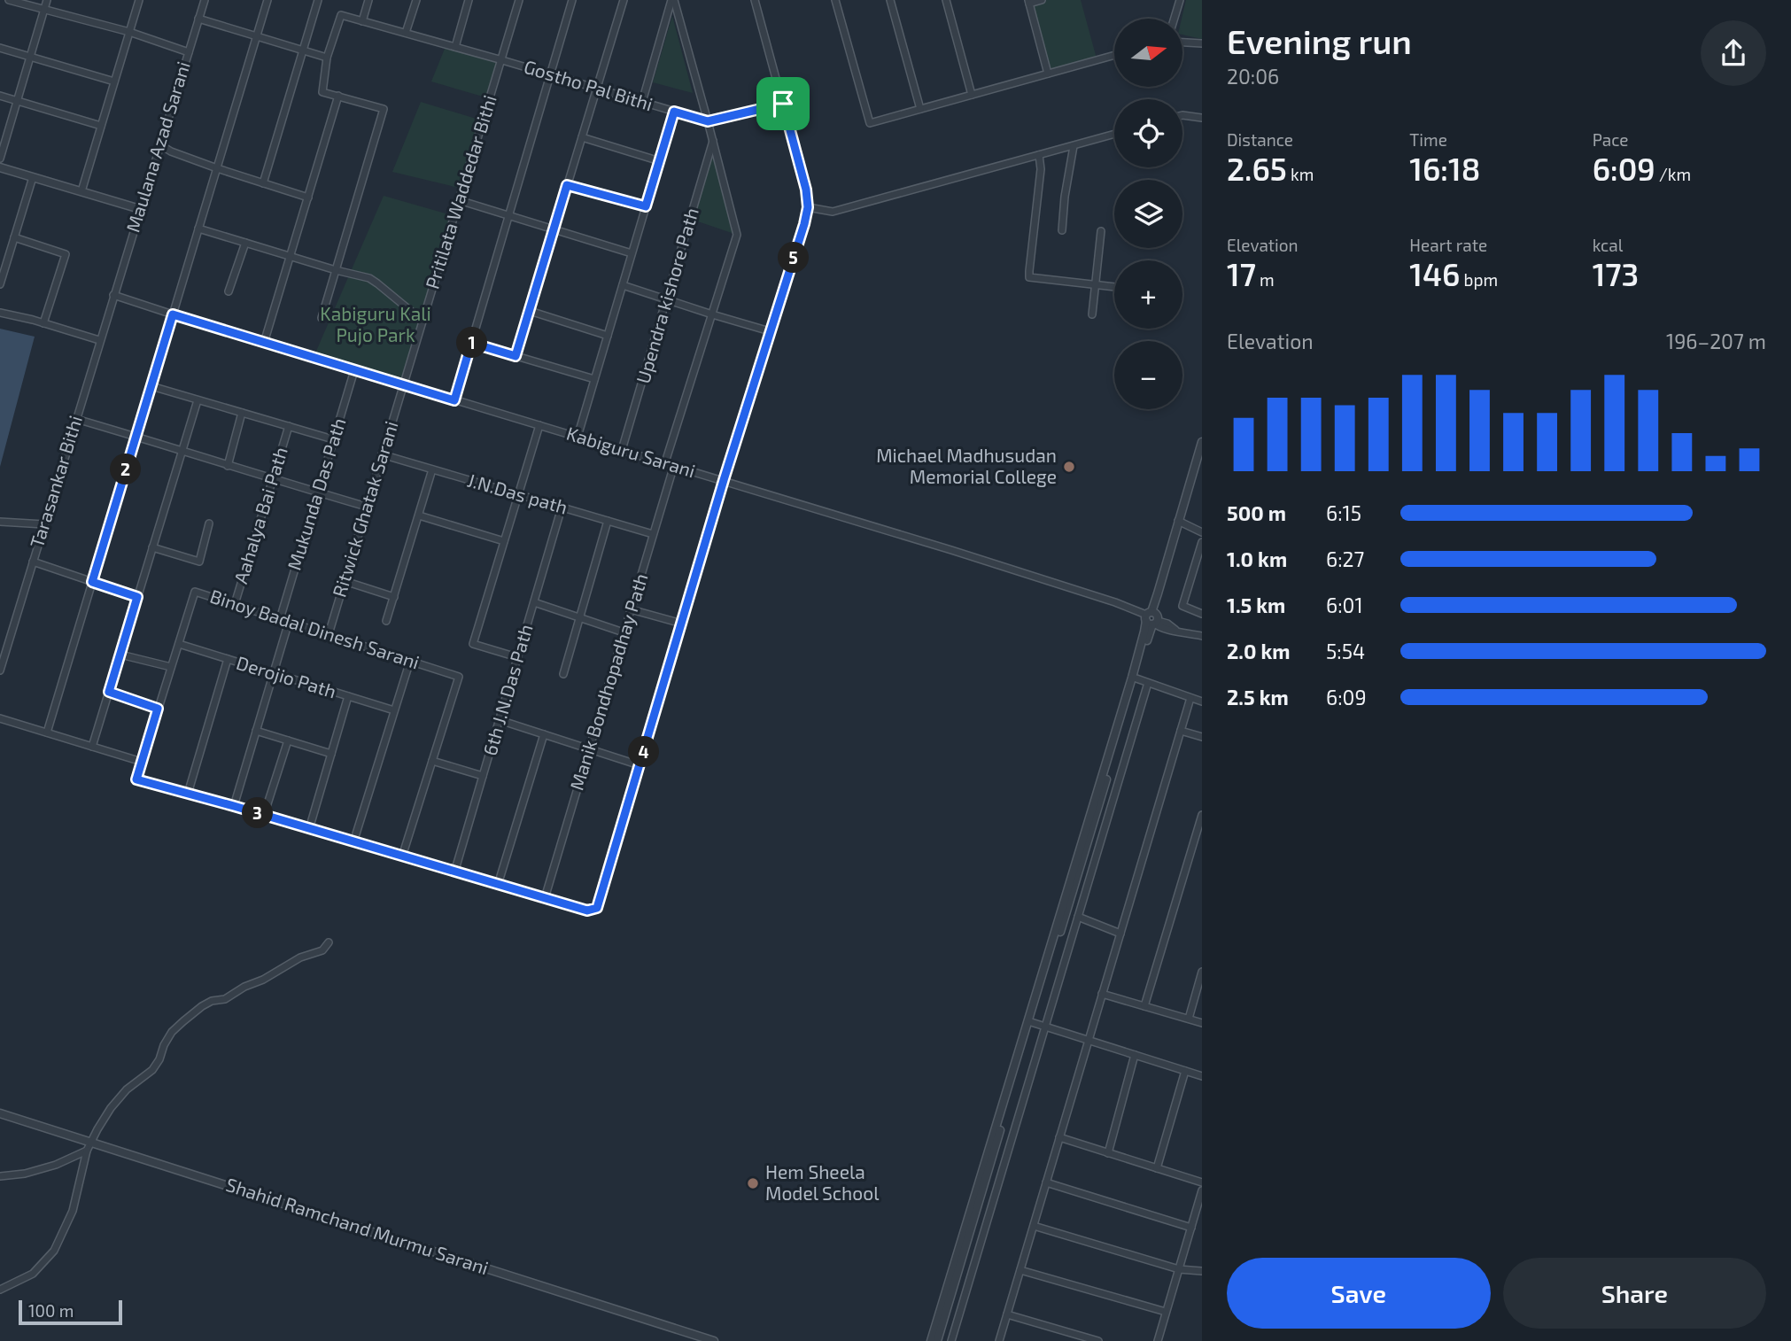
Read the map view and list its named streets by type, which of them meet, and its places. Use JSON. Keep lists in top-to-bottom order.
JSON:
{
  "streets": {
    "street": [
      "Gostho Pal Bithi",
      "Maulana Azad Sarani",
      "Pritilata Waddedar Bithi",
      "Upendra kishore Path",
      "Kabiguru Sarani",
      "Tarasankar Bithi",
      "Mukunda Das Path",
      "J.N.Das path",
      "Ritwick Ghatak Sarani",
      "Aahalya Bai Path",
      "Binoy Badal Dinesh Sarani",
      "Derojio Path",
      "Manik Bondhopadhay Path",
      "6th J.N.Das Path",
      "Shahid Ramchand Murmu Sarani"
    ]
  },
  "crossings": [
    ["Gostho Pal Bithi", "Pritilata Waddedar Bithi"],
    ["Maulana Azad Sarani", "Kabiguru Sarani"],
    ["Maulana Azad Sarani", "Tarasankar Bithi"],
    ["Pritilata Waddedar Bithi", "Kabiguru Sarani"],
    ["Pritilata Waddedar Bithi", "Ritwick Ghatak Sarani"],
    ["Upendra kishore Path", "Kabiguru Sarani"],
    ["Kabiguru Sarani", "Tarasankar Bithi"],
    ["Kabiguru Sarani", "Mukunda Das Path"],
    ["Kabiguru Sarani", "Ritwick Ghatak Sarani"],
    ["Kabiguru Sarani", "Manik Bondhopadhay Path"],
    ["Mukunda Das Path", "Aahalya Bai Path"],
    ["Mukunda Das Path", "Binoy Badal Dinesh Sarani"],
    ["J.N.Das path", "Ritwick Ghatak Sarani"],
    ["J.N.Das path", "Manik Bondhopadhay Path"],
    ["J.N.Das path", "6th J.N.Das Path"],
    ["Ritwick Ghatak Sarani", "Binoy Badal Dinesh Sarani"],
    ["Aahalya Bai Path", "Binoy Badal Dinesh Sarani"],
    ["Binoy Badal Dinesh Sarani", "Derojio Path"]
  ],
  "parks": ["Kabiguru Kali Pujo Park"],
  "places": ["Michael Madhusudan Memorial College", "Hem Sheela Model School"],
  "scale_bar": "100 m",
  "north": "right",
  "page": {
    "heading": ["Evening run", "20:06"],
    "map_buttons": ["+", "−"],
    "stats": [
      ["Distance", "2.65 km"],
      ["Time", "16:18"],
      ["Pace", "6:09 /km"],
      ["Elevation", "17 m"],
      ["Heart rate", "146 bpm"],
      ["kcal", "173"]
    ],
    "pins": [
      "5",
      "1",
      "2",
      "4",
      "3"
    ],
    "chart": ["Elevation", "196–207 m"],
    "list": [
      {
        "name": "500 m",
        "note": "6:15"
      },
      {
        "name": "1.0 km",
        "note": "6:27"
      },
      {
        "name": "1.5 km",
        "note": "6:01"
      },
      {
        "name": "2.0 km",
        "note": "5:54"
      },
      {
        "name": "2.5 km",
        "note": "6:09"
      }
    ],
    "buttons": ["Save", "Share"],
    "scale": "100 m"
  }
}
